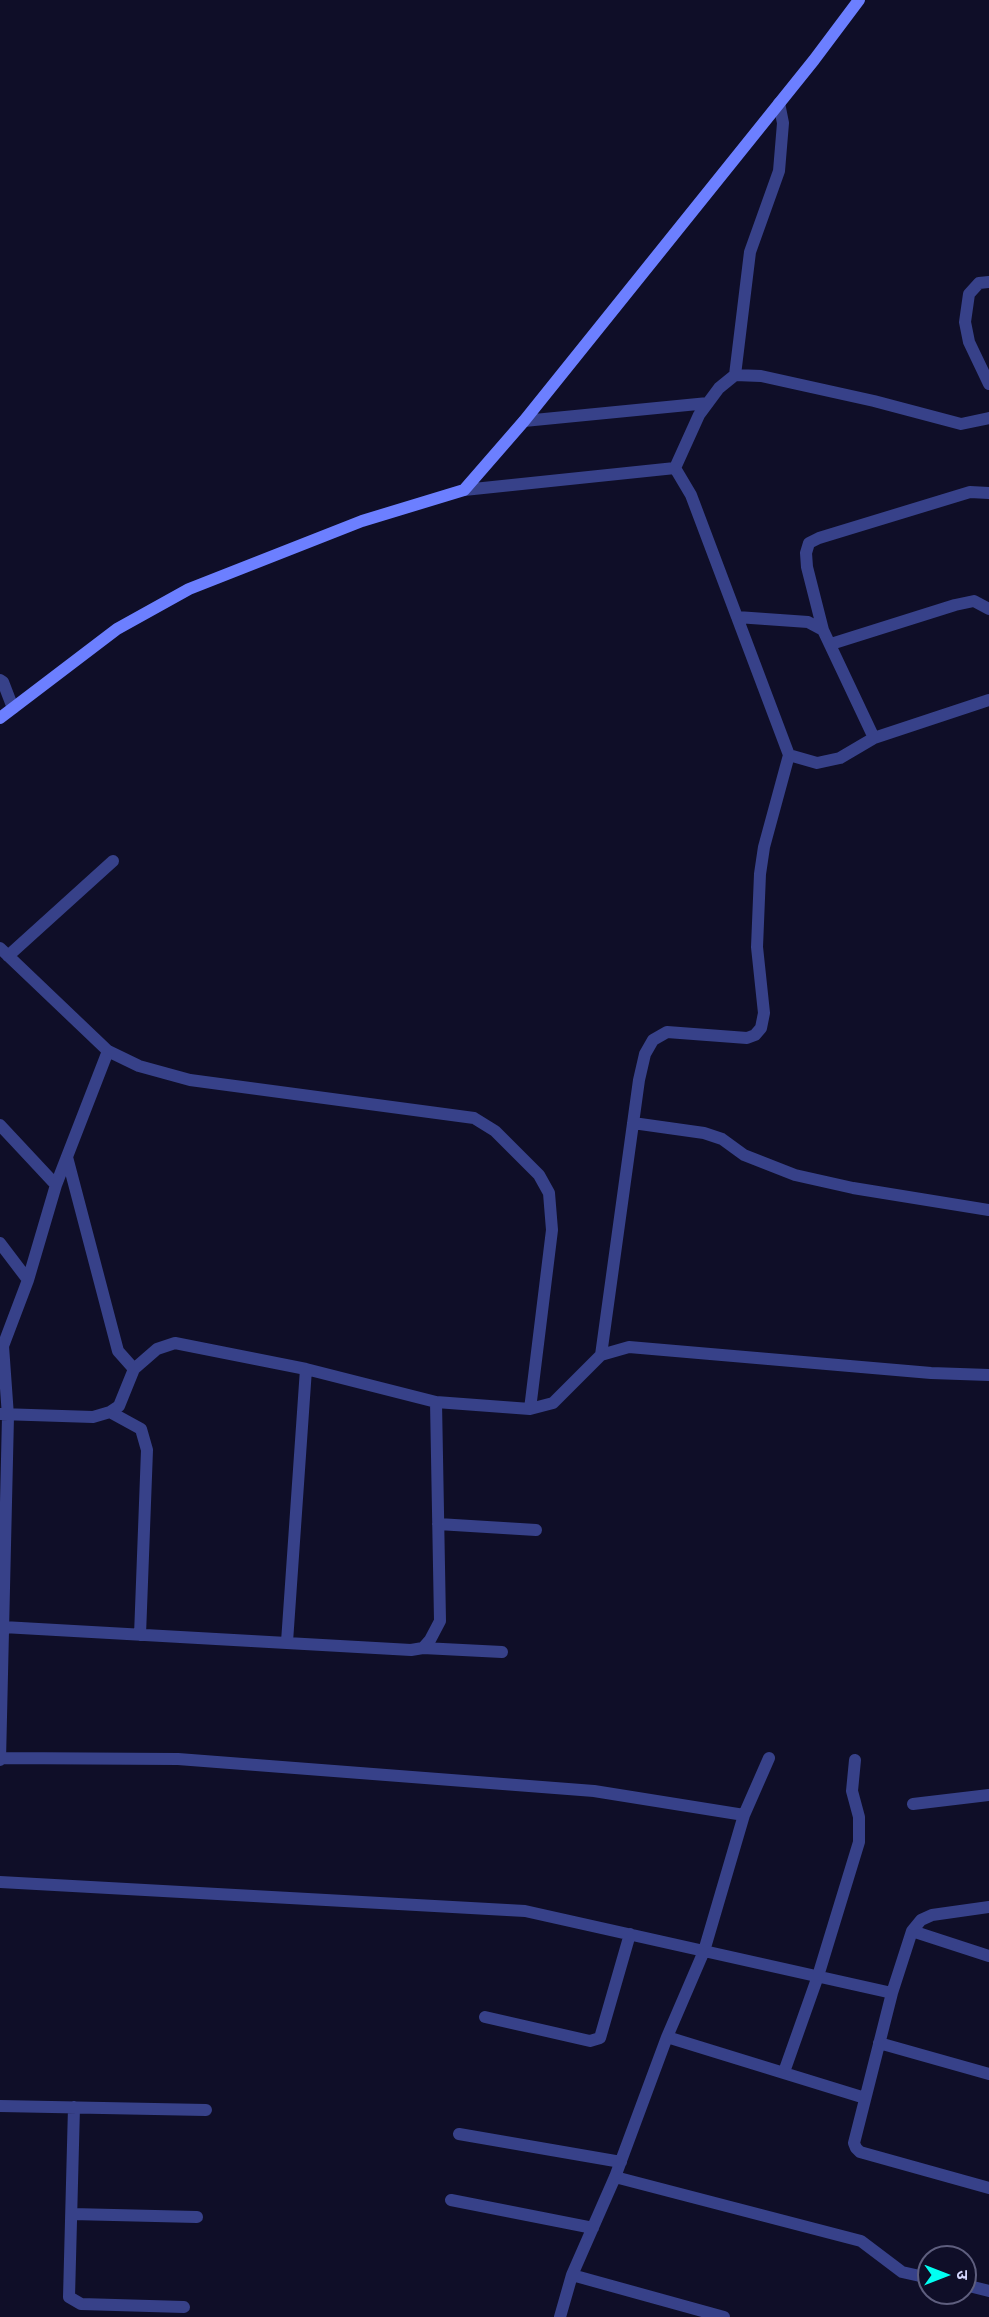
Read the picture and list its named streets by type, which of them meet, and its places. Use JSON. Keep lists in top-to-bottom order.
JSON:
{
  "north": "right"
}
